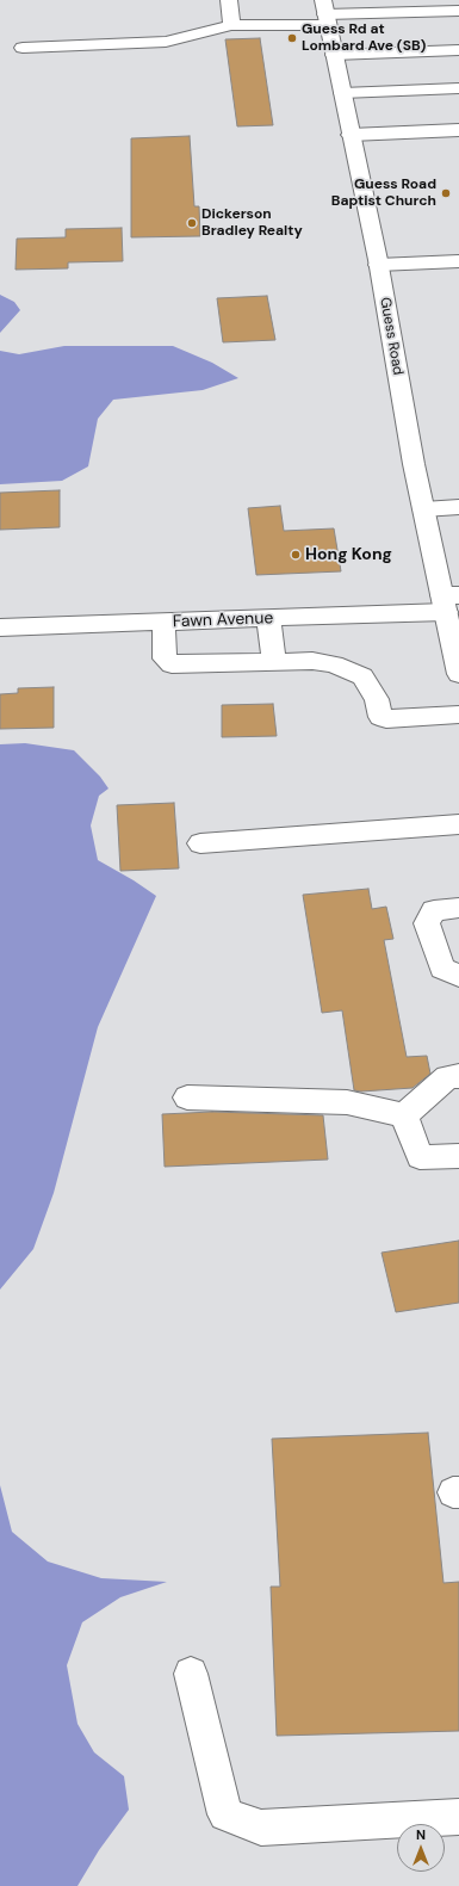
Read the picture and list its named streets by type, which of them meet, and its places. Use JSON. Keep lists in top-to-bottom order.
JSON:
{
  "streets": {
    "main road": ["Guess Road", "Fawn Avenue"]
  },
  "crossings": [
    ["Guess Road", "Fawn Avenue"]
  ],
  "places": [
    "Guess Rd at Lombard Ave (SB)",
    "Guess Road Baptist Church",
    "Dickerson Bradley Realty",
    "Hong Kong"
  ],
  "north": "top"
}
